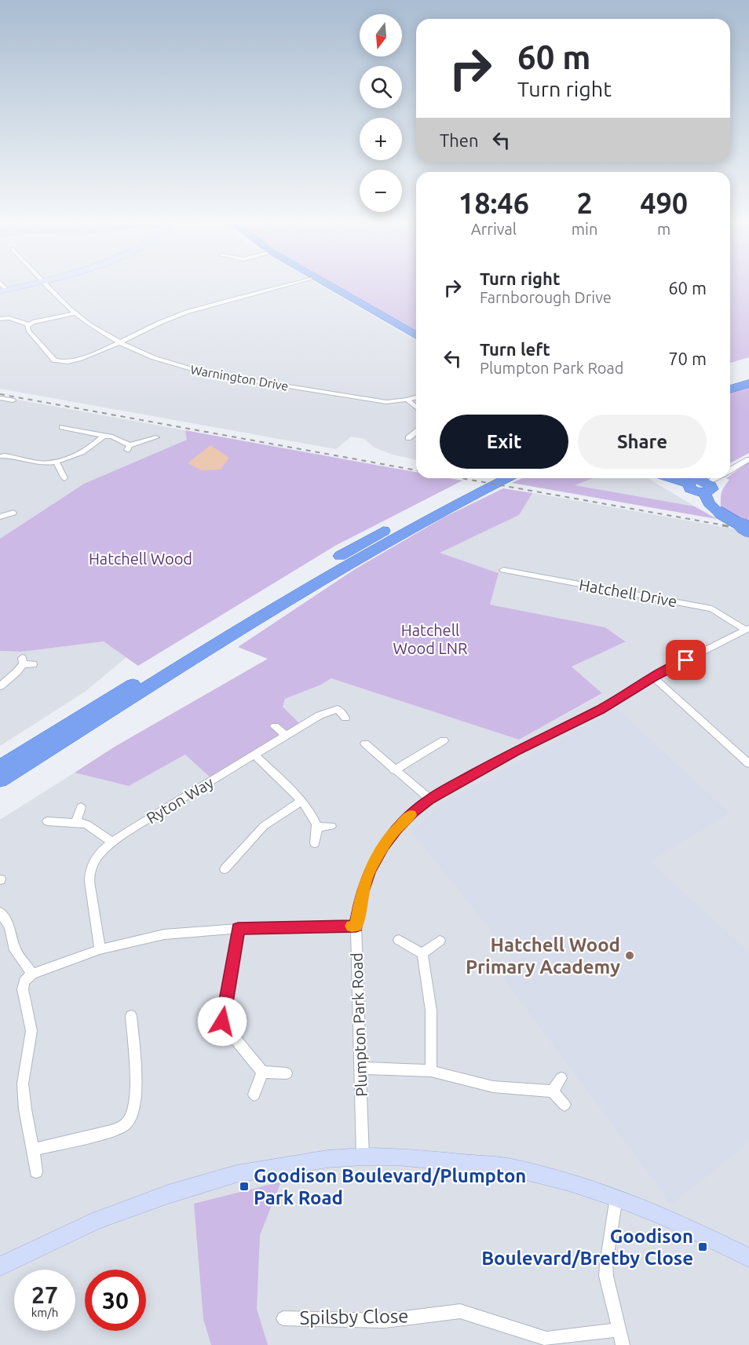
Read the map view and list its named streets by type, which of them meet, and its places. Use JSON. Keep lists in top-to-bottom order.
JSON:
{
  "streets": {
    "street": [
      "Warnington Drive",
      "Hatchell Drive",
      "Ryton Way",
      "Plumpton Park Road",
      "Spilsby Close"
    ]
  },
  "crossings": [
    ["Hatchell Drive", "Plumpton Park Road"]
  ],
  "parks": ["Hatchell Wood", "Hatchell Wood LNR"],
  "places": {
    "other": ["Hatchell Wood Primary Academy"],
    "transit": ["Goodison Boulevard/Plumpton Park Road", "Goodison Boulevard/Bretby Close"]
  },
  "north": "bottom",
  "page": {
    "map_buttons": ["+", "−"],
    "turn": ["60 m", "Turn right"],
    "then": "Then",
    "eta": [
      "18:46",
      "Arrival",
      "2",
      "min",
      "490",
      "m"
    ],
    "list": [
      {
        "name": "Turn right",
        "note": "Farnborough Drive",
        "value": "60 m"
      },
      {
        "name": "Turn left",
        "note": "Plumpton Park Road",
        "value": "70 m"
      }
    ],
    "buttons": ["Exit", "Share"],
    "speed": "27 km/h",
    "limit": "30"
  }
}
